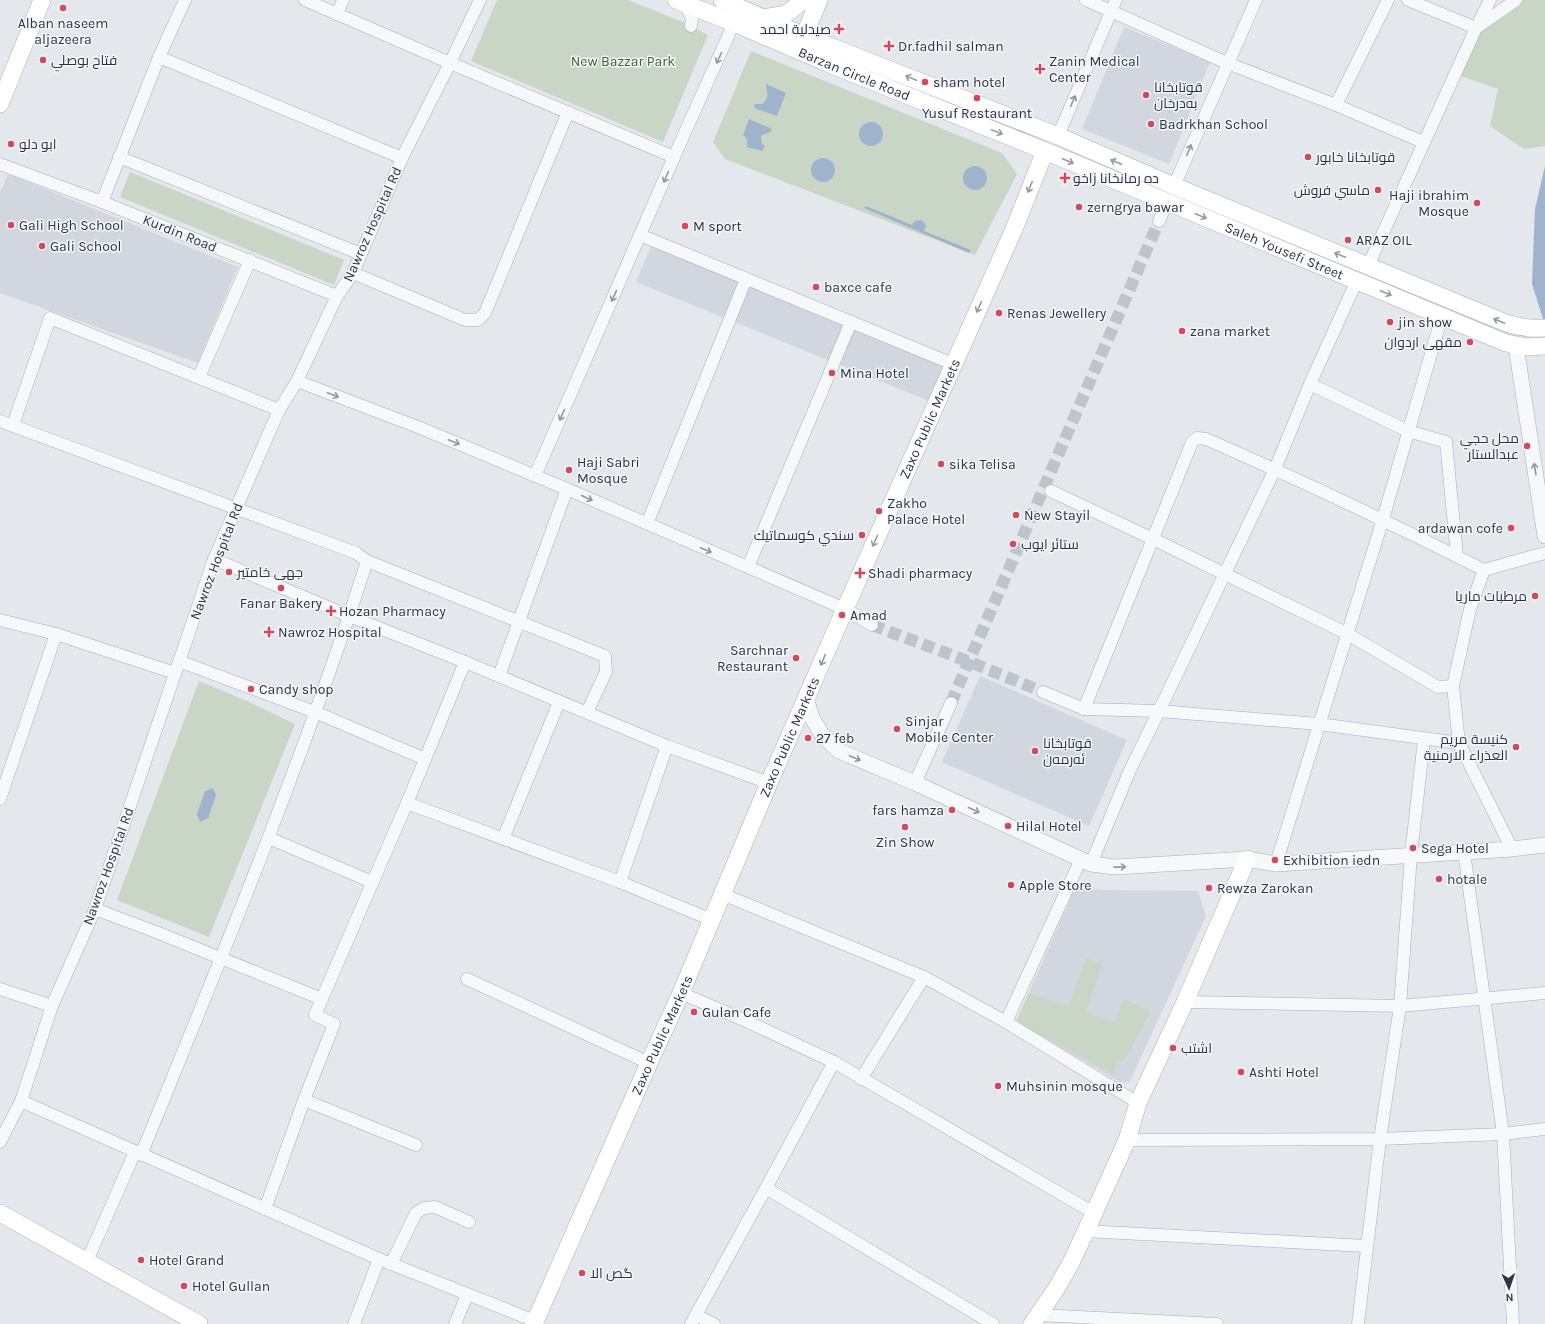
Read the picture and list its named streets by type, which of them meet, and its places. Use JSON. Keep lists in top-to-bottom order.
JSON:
{
  "streets": {
    "main road": ["Barzan Circle Road", "Saleh Yousefi Street", "Zaxo Public Markets"],
    "street": ["Nawroz Hospital Rd", "Kurdin Road"]
  },
  "crossings": [
    ["Barzan Circle Road", "Saleh Yousefi Street"],
    ["Barzan Circle Road", "Zaxo Public Markets"],
    ["Nawroz Hospital Rd", "Kurdin Road"],
    ["Saleh Yousefi Street", "Zaxo Public Markets"]
  ],
  "one_way": ["Zaxo Public Markets"],
  "parks": ["New Bazzar Park"],
  "places": {
    "other": [
      "Alban naseem aljazeera",
      "فتاح بوصلي",
      "sham hotel",
      "قوتابخانا به‌درخان",
      "Yusuf Restaurant",
      "Badrkhan School",
      "ابو دلو",
      "قوتابخانا خابور",
      "ماسي فروش",
      "Haji ibrahim Mosque",
      "zerngrya bawar",
      "Gali High School",
      "M sport",
      "ARAZ OIL",
      "Gali School",
      "baxce cafe",
      "Renas Jewellery",
      "jin show",
      "zana market",
      "مقهى اردوان",
      "Mina Hotel",
      "محل حجي عبدالستار",
      "sika Telisa",
      "Haji Sabri Mosque",
      "Zakho Palace Hotel",
      "New Stayil",
      "ardawan cofe",
      "سندي کوسماتیك",
      "ستائر ايوب",
      "جهى خامتير",
      "Fanar Bakery",
      "مرطبات ماريا",
      "Amad",
      "Sarchnar Restaurant",
      "Candy shop",
      "Sinjar Mobile Center",
      "27 feb",
      "كنيسة مريم العذراء الارمنية",
      "قوتابخانا ئه‌رمه‌ن",
      "fars hamza",
      "Hilal Hotel",
      "Zin Show",
      "Sega Hotel",
      "Exhibition iedn",
      "hotale",
      "Apple Store",
      "Rewza Zarokan",
      "Gulan Cafe",
      "اشتب",
      "Ashti Hotel",
      "Muhsinin mosque",
      "Hotel Grand",
      "گص الا",
      "Hotel Gullan"
    ],
    "health": [
      "صيدلية احمد",
      "Dr.fadhil salman",
      "Zanin Medical Center",
      "ده رمانخانا زاخو",
      "Shadi pharmacy",
      "Hozan Pharmacy",
      "Nawroz Hospital"
    ]
  },
  "north": "bottom"
}
